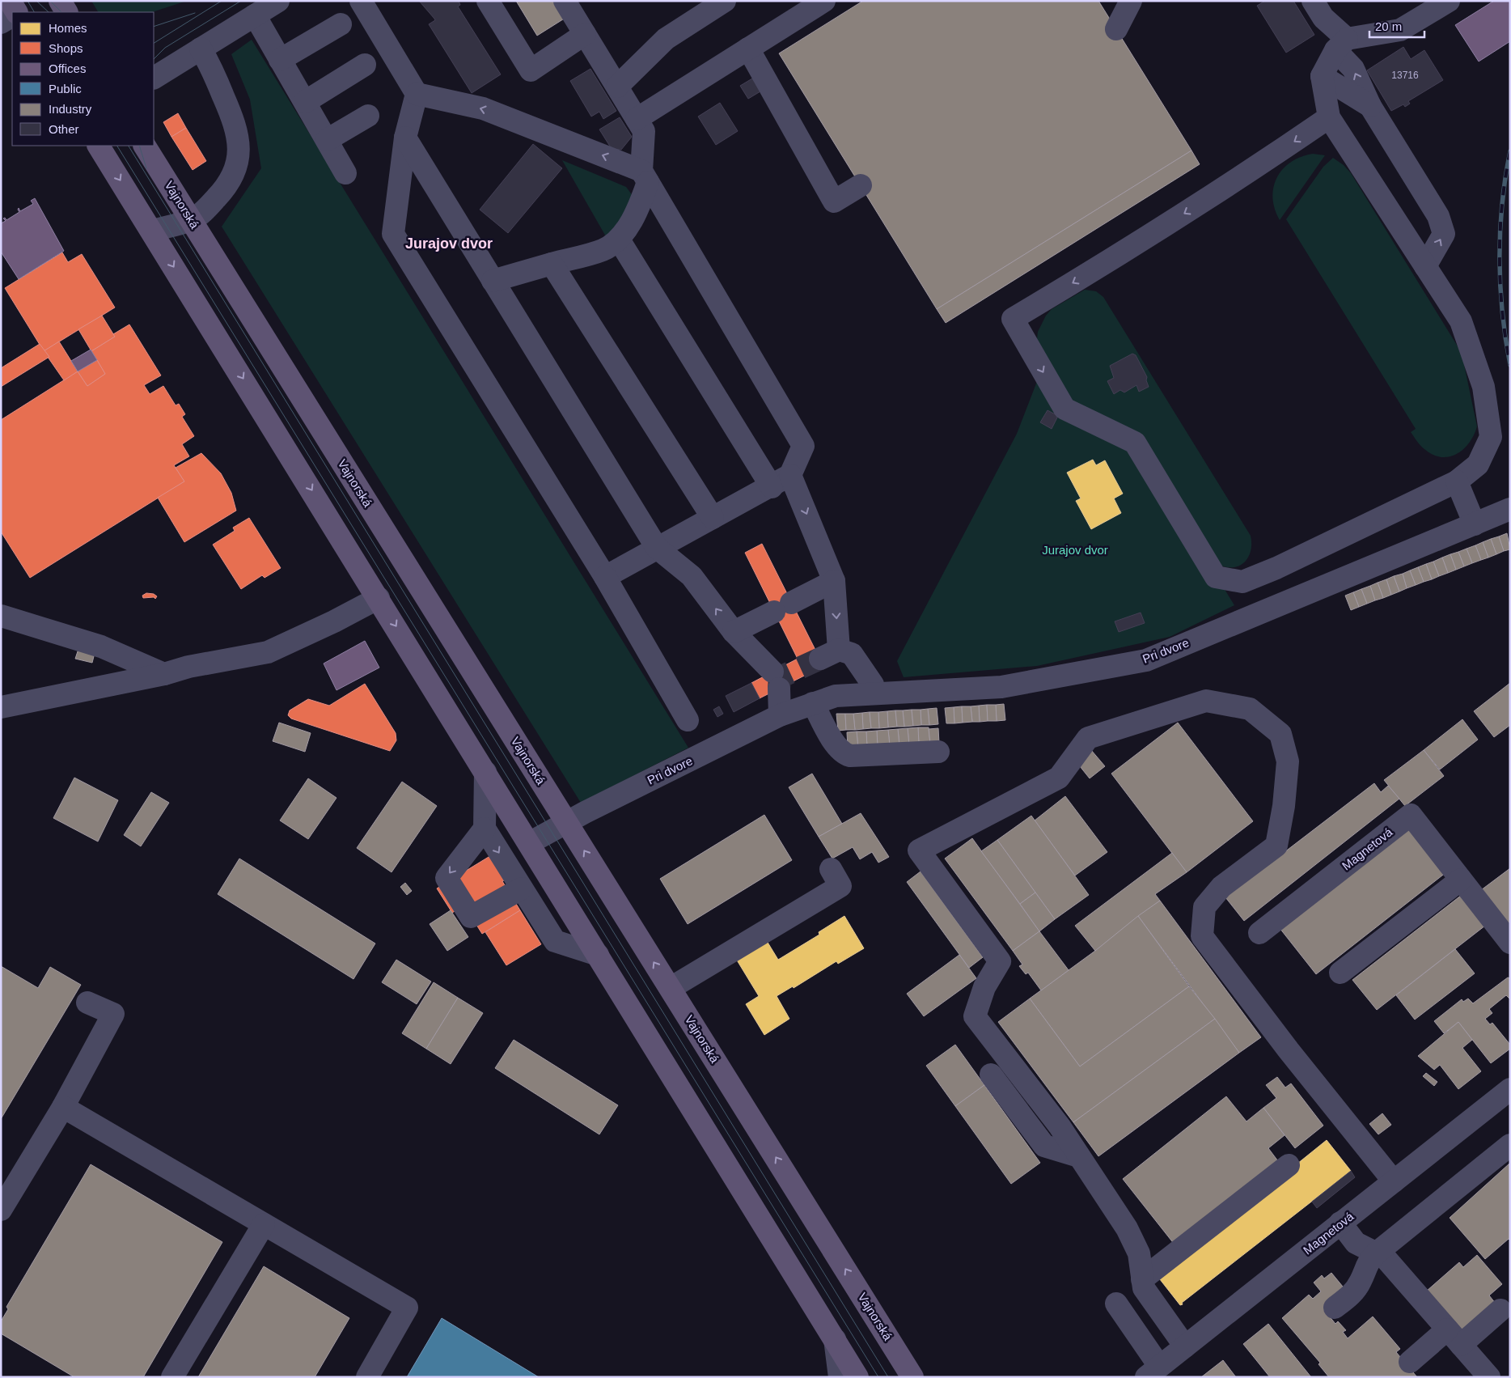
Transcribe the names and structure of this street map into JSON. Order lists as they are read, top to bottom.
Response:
{
  "streets": {
    "main road": ["Vajnorská"],
    "street": ["Pri dvore", "Magnetová"]
  },
  "crossings": [
    ["Vajnorská", "Pri dvore"]
  ],
  "districts": ["Jurajov dvor"],
  "parks": ["Jurajov dvor"],
  "house_numbers": ["13716"],
  "legend": [
    "Homes",
    "Shops",
    "Offices",
    "Public",
    "Industry",
    "Other"
  ],
  "scale_bar": "20 m"
}
